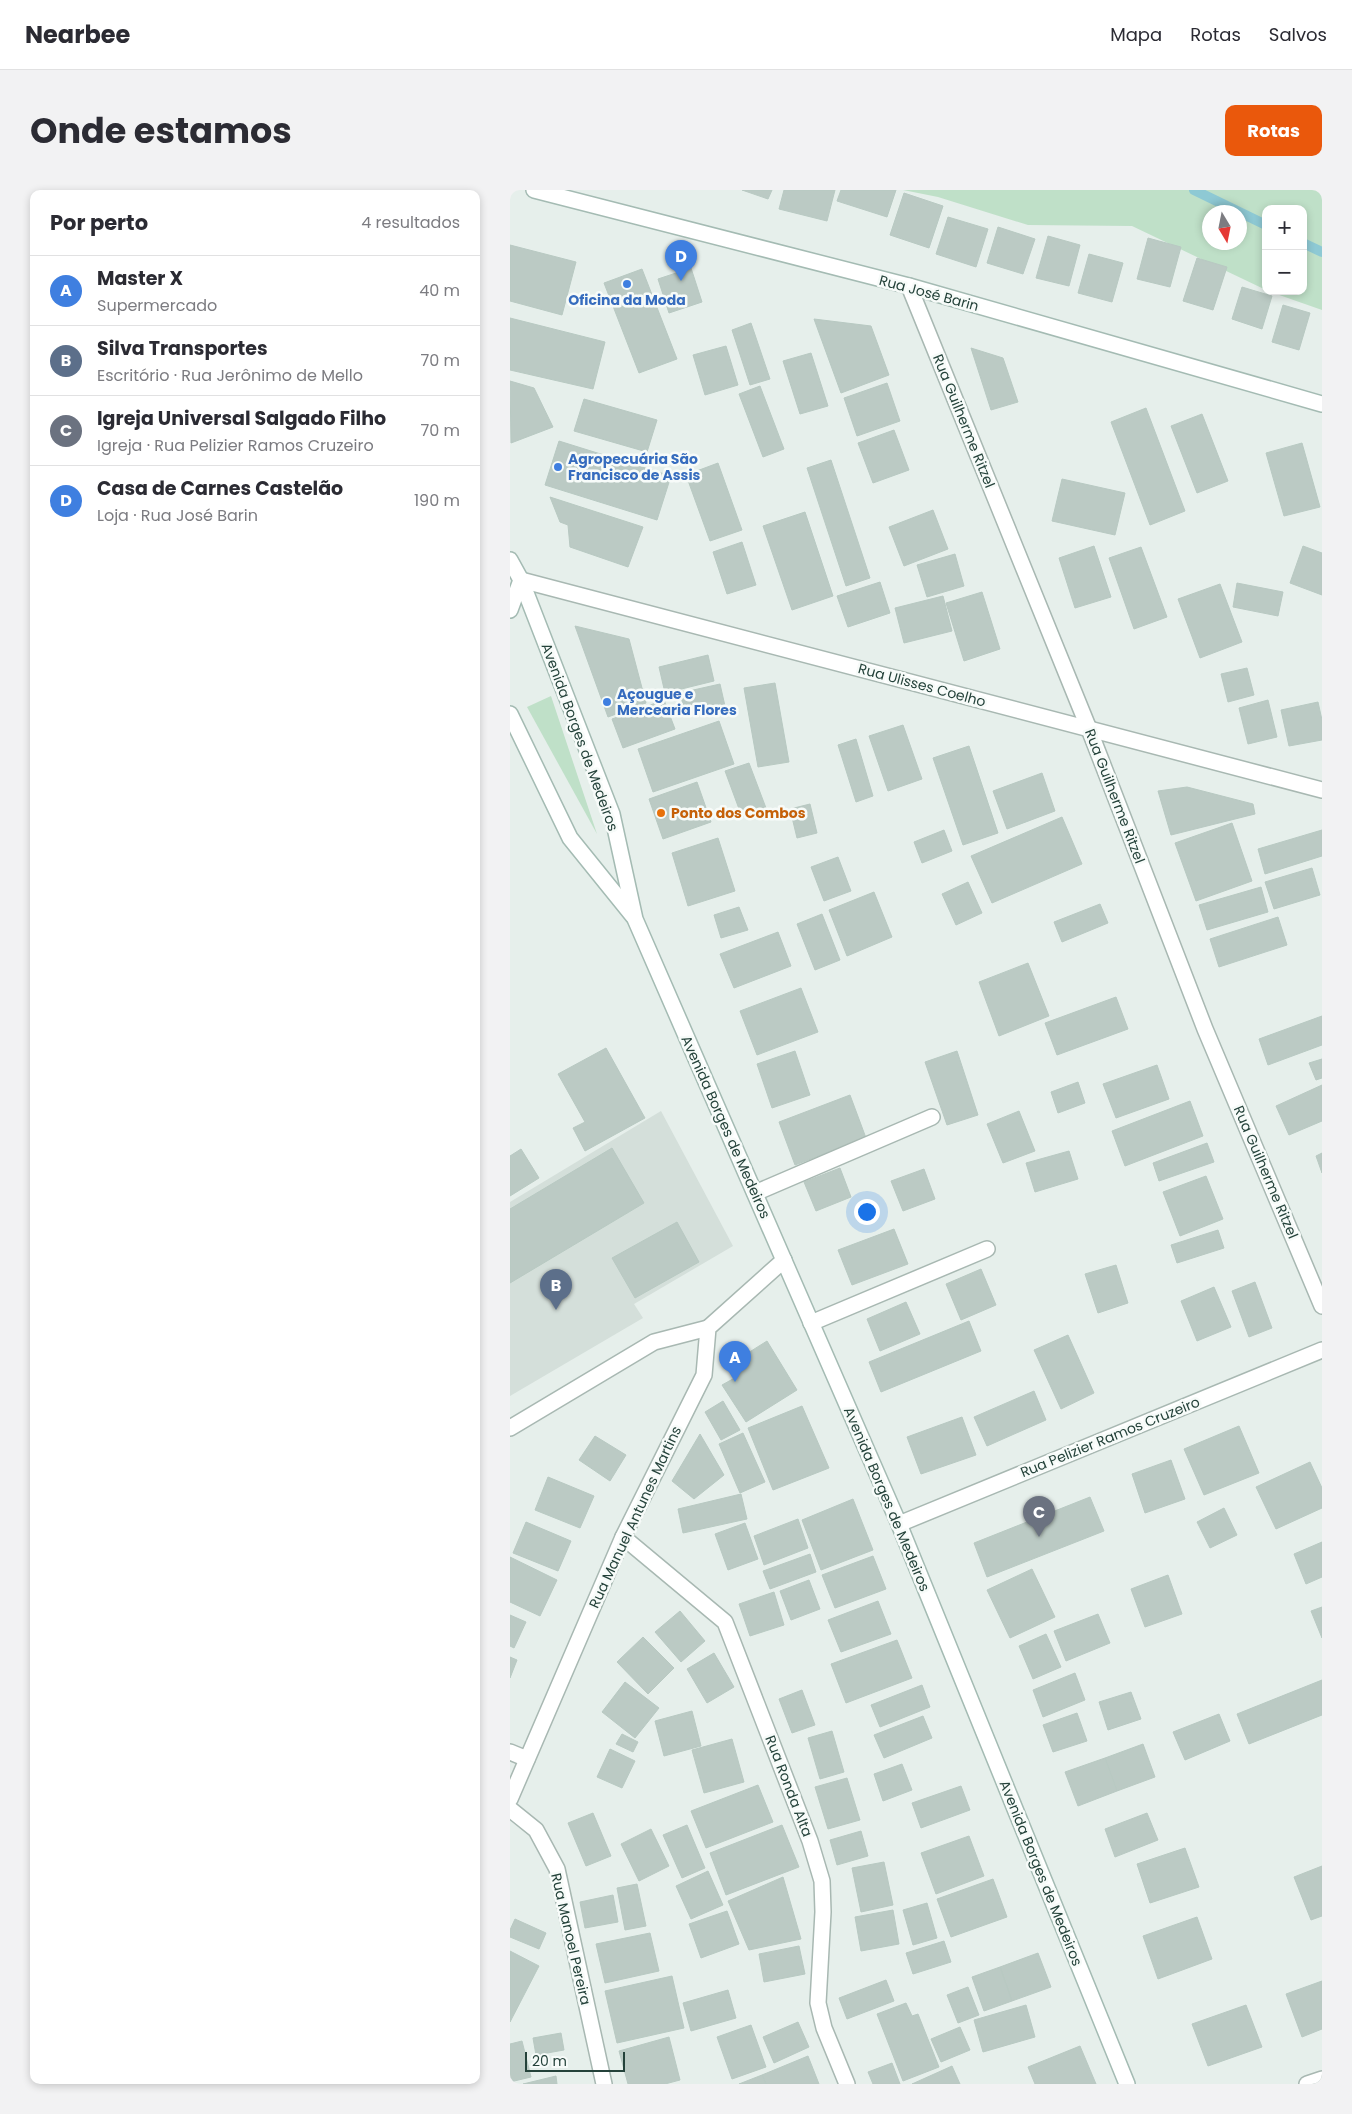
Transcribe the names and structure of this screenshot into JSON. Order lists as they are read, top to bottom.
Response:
{
  "streets": {
    "street": [
      "Rua José Barin",
      "Rua Guilherme Ritzel",
      "Rua Ulisses Coelho",
      "Avenida Borges de Medeiros",
      "Rua Pelizier Ramos Cruzeiro",
      "Rua Manuel Antunes Martins",
      "Rua Ronda Alta",
      "Rua Manoel Pereira"
    ]
  },
  "crossings": [
    ["Rua José Barin", "Rua Guilherme Ritzel"],
    ["Rua Guilherme Ritzel", "Rua Ulisses Coelho"],
    ["Rua Ulisses Coelho", "Avenida Borges de Medeiros"],
    ["Avenida Borges de Medeiros", "Rua Pelizier Ramos Cruzeiro"],
    ["Rua Manuel Antunes Martins", "Rua Ronda Alta"]
  ],
  "places": [
    "Oficina da Moda",
    "Agropecuária São Francisco de Assis",
    "Açougue e Mercearia Flores",
    "Ponto dos Combos"
  ],
  "scale_bar": "20 m",
  "north": "bottom",
  "page": {
    "header": "Nearbee",
    "nav": ["Mapa", "Rotas", "Salvos"],
    "title": "Onde estamos",
    "buttons": "Rotas",
    "heading": ["Por perto", "4 resultados"],
    "map_buttons": ["+", "−"],
    "pins": [
      "D",
      "B",
      "A",
      "C"
    ],
    "list": [
      {
        "mark": "A",
        "name": "Master X",
        "note": "Supermercado",
        "value": "40 m"
      },
      {
        "mark": "B",
        "name": "Silva Transportes",
        "note": "Escritório · Rua Jerônimo de Mello",
        "value": "70 m"
      },
      {
        "mark": "C",
        "name": "Igreja Universal Salgado Filho",
        "note": "Igreja · Rua Pelizier Ramos Cruzeiro",
        "value": "70 m"
      },
      {
        "mark": "D",
        "name": "Casa de Carnes Castelão",
        "note": "Loja · Rua José Barin",
        "value": "190 m"
      }
    ],
    "scale": "20 m"
  }
}
